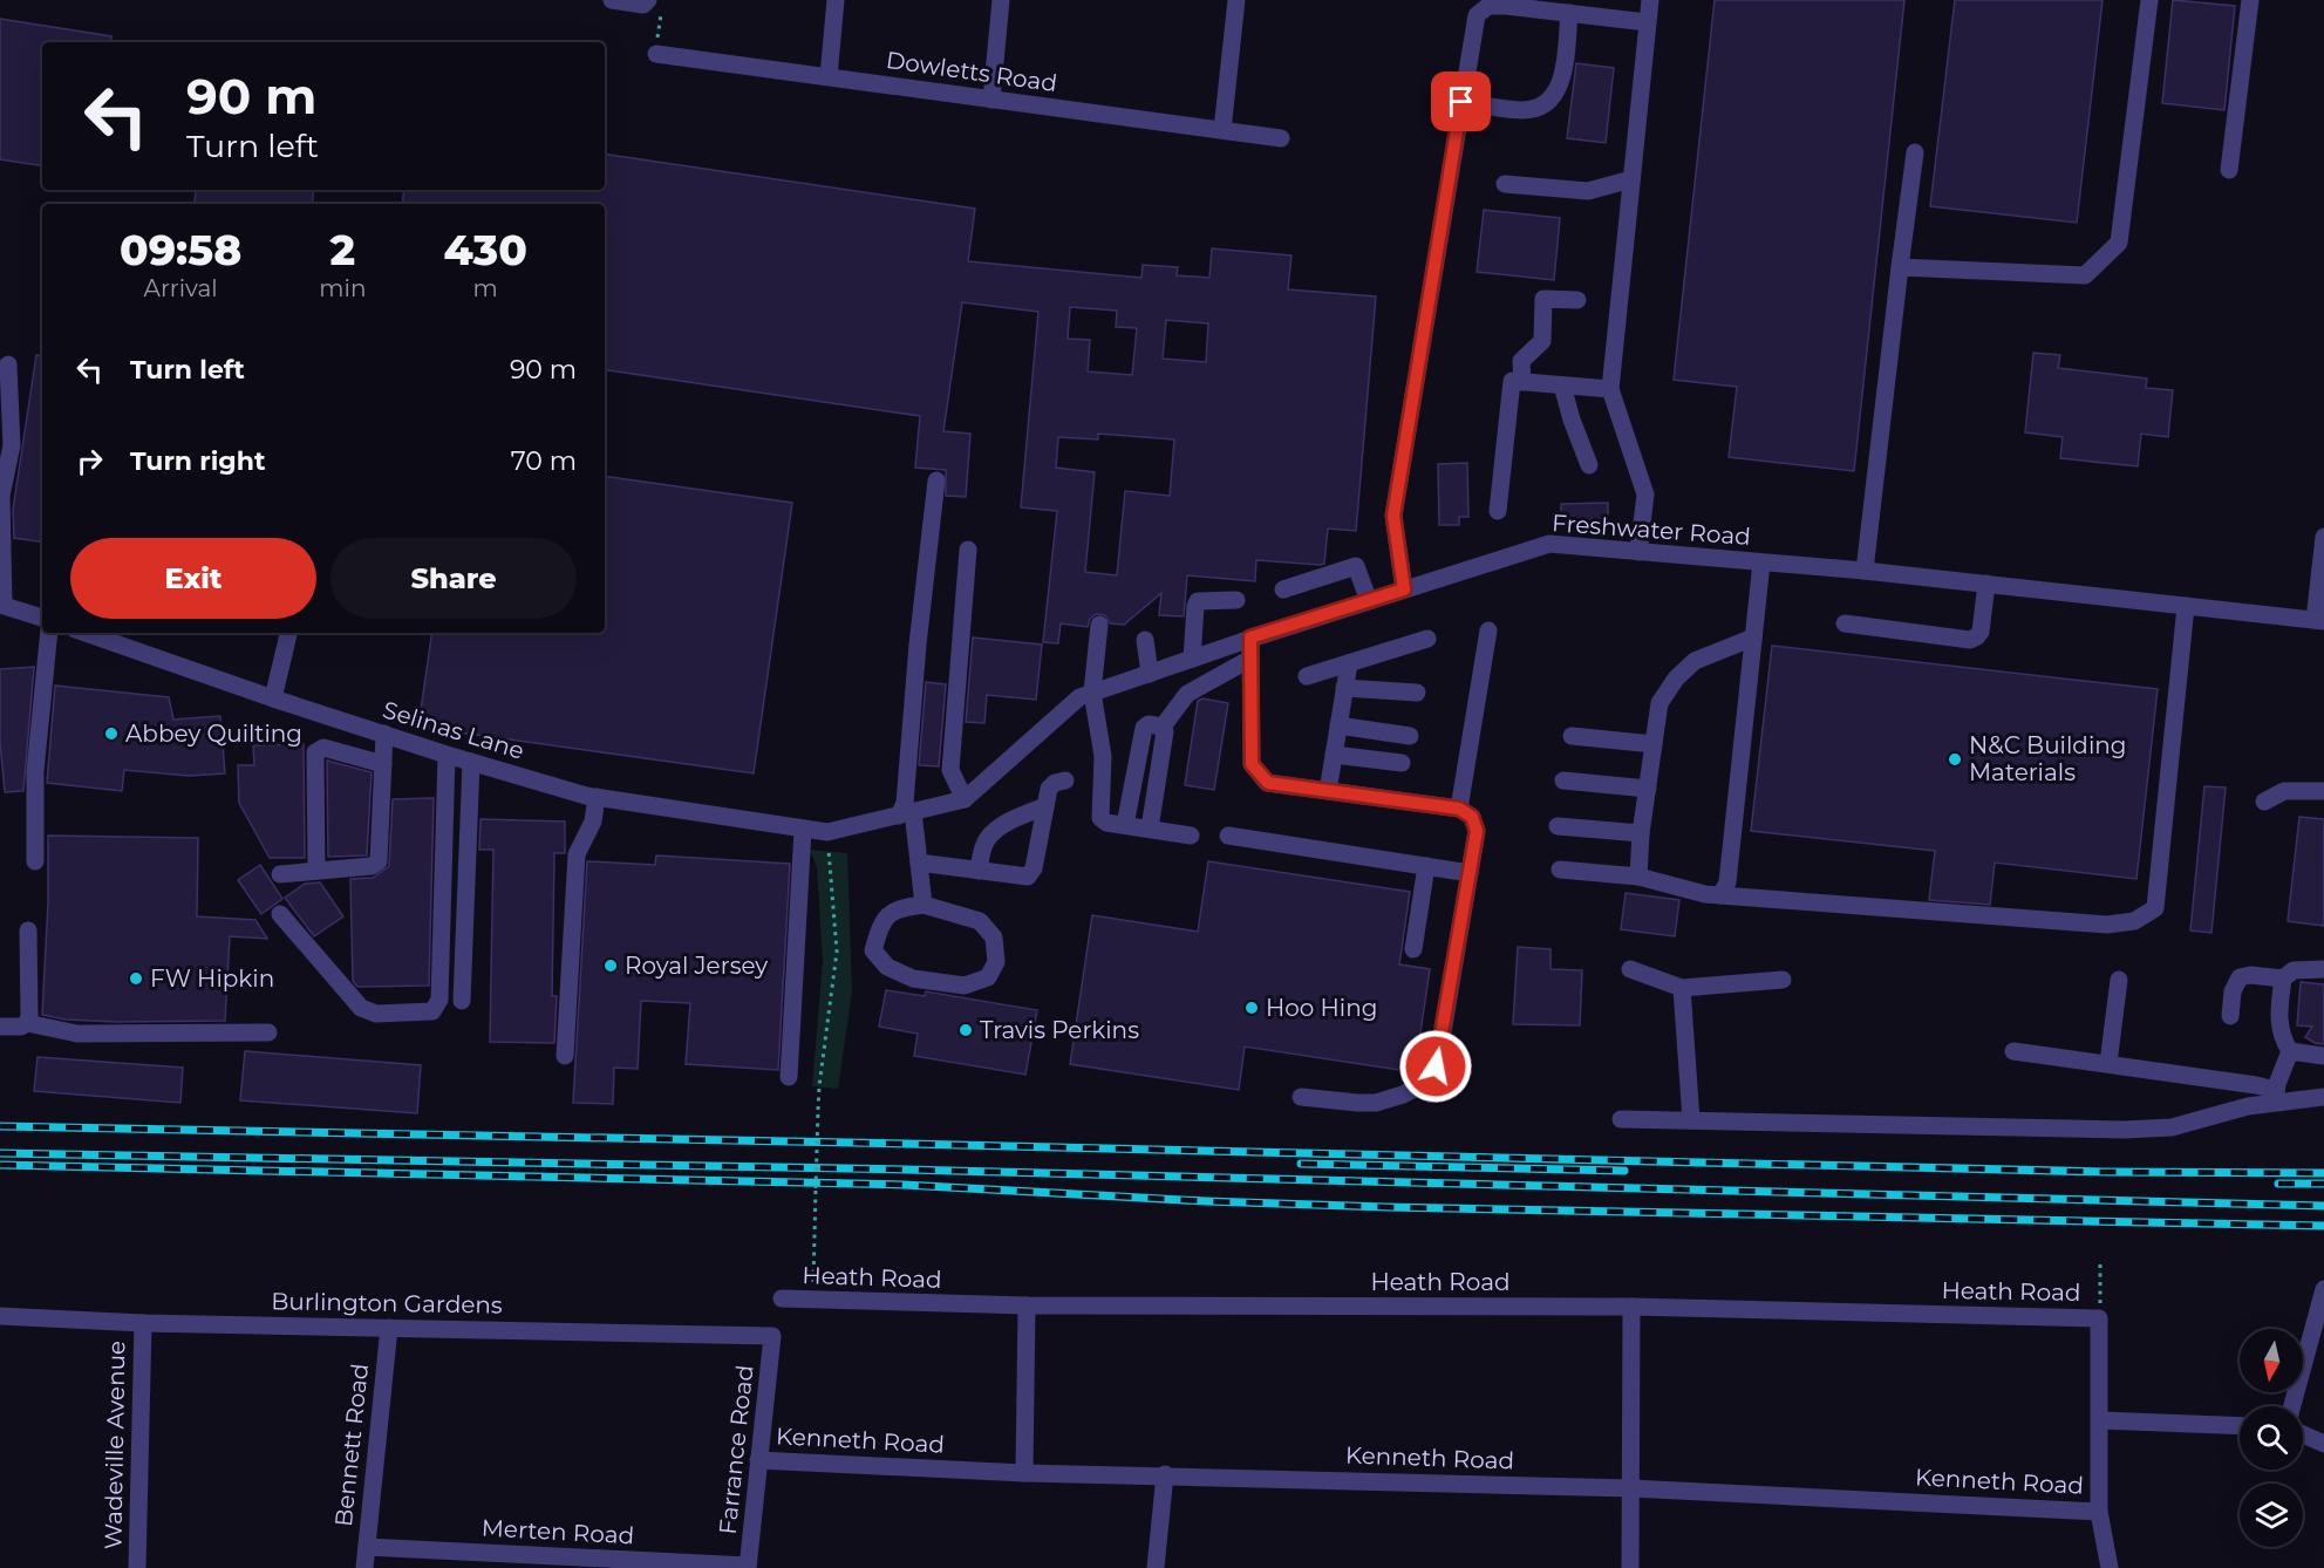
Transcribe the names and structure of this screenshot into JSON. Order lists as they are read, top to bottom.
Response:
{
  "streets": {
    "street": [
      "Dowletts Road",
      "Freshwater Road",
      "Selinas Lane",
      "Heath Road",
      "Burlington Gardens",
      "Kenneth Road",
      "Wadeville Avenue",
      "Bennett Road",
      "Farrance Road",
      "Merten Road"
    ]
  },
  "crossings": [
    ["Freshwater Road", "Selinas Lane"],
    ["Burlington Gardens", "Wadeville Avenue"],
    ["Burlington Gardens", "Bennett Road"],
    ["Burlington Gardens", "Farrance Road"],
    ["Kenneth Road", "Farrance Road"],
    ["Bennett Road", "Merten Road"],
    ["Farrance Road", "Merten Road"]
  ],
  "places": [
    "Abbey Quilting",
    "N&C Building Materials",
    "Royal Jersey",
    "FW Hipkin",
    "Hoo Hing",
    "Travis Perkins"
  ],
  "north": "bottom",
  "page": {
    "turn": ["90 m", "Turn left"],
    "eta": [
      "09:58",
      "Arrival",
      "2",
      "min",
      "430",
      "m"
    ],
    "list": [
      {
        "name": "Turn left",
        "value": "90 m"
      },
      {
        "name": "Turn right",
        "value": "70 m"
      }
    ],
    "buttons": ["Exit", "Share"]
  }
}
